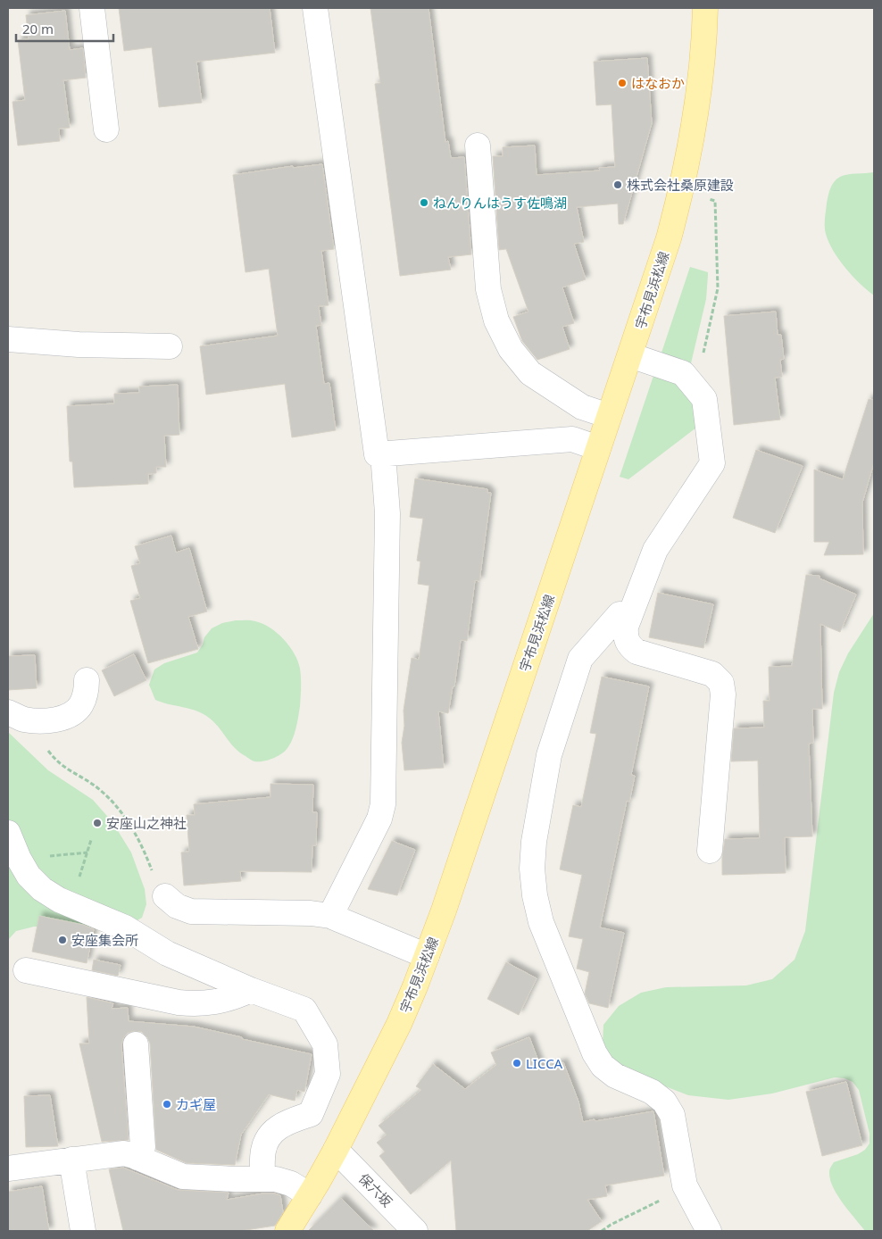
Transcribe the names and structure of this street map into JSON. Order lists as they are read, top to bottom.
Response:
{
  "streets": {
    "main road": ["宇布見浜松線"],
    "street": ["保六坂"]
  },
  "crossings": [
    ["宇布見浜松線", "保六坂"]
  ],
  "places": [
    "はなおか",
    "株式会社桑原建設",
    "ねんりんはうす佐鳴湖",
    "安座山之神社",
    "安座集会所",
    "LICCA",
    "カギ屋"
  ],
  "scale_bar": "20 m"
}
